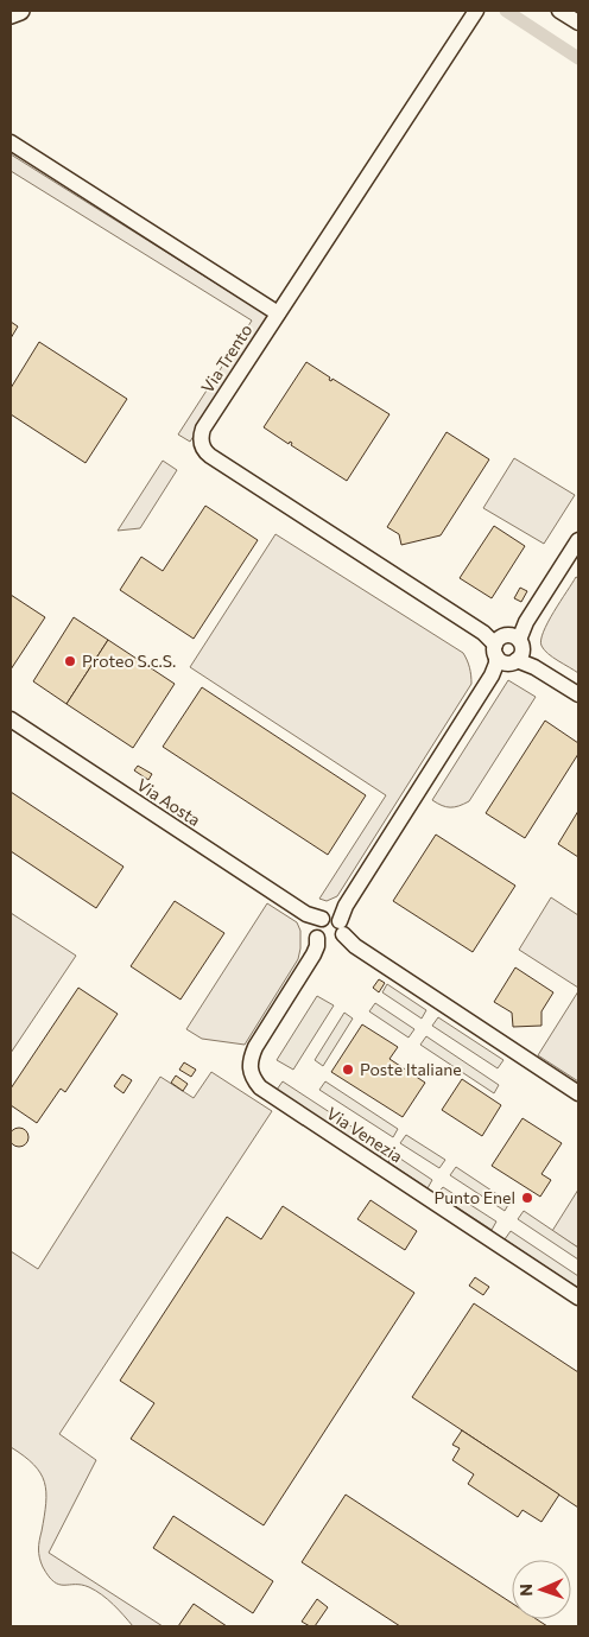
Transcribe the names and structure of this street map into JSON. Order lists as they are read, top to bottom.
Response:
{
  "streets": {
    "street": ["Via Trento", "Via Aosta", "Via Venezia"]
  },
  "crossings": [
    ["Via Trento", "Via Venezia"],
    ["Via Aosta", "Via Venezia"]
  ],
  "places": ["Proteo S.c.S.", "Poste Italiane", "Punto Enel"],
  "north": "left"
}
